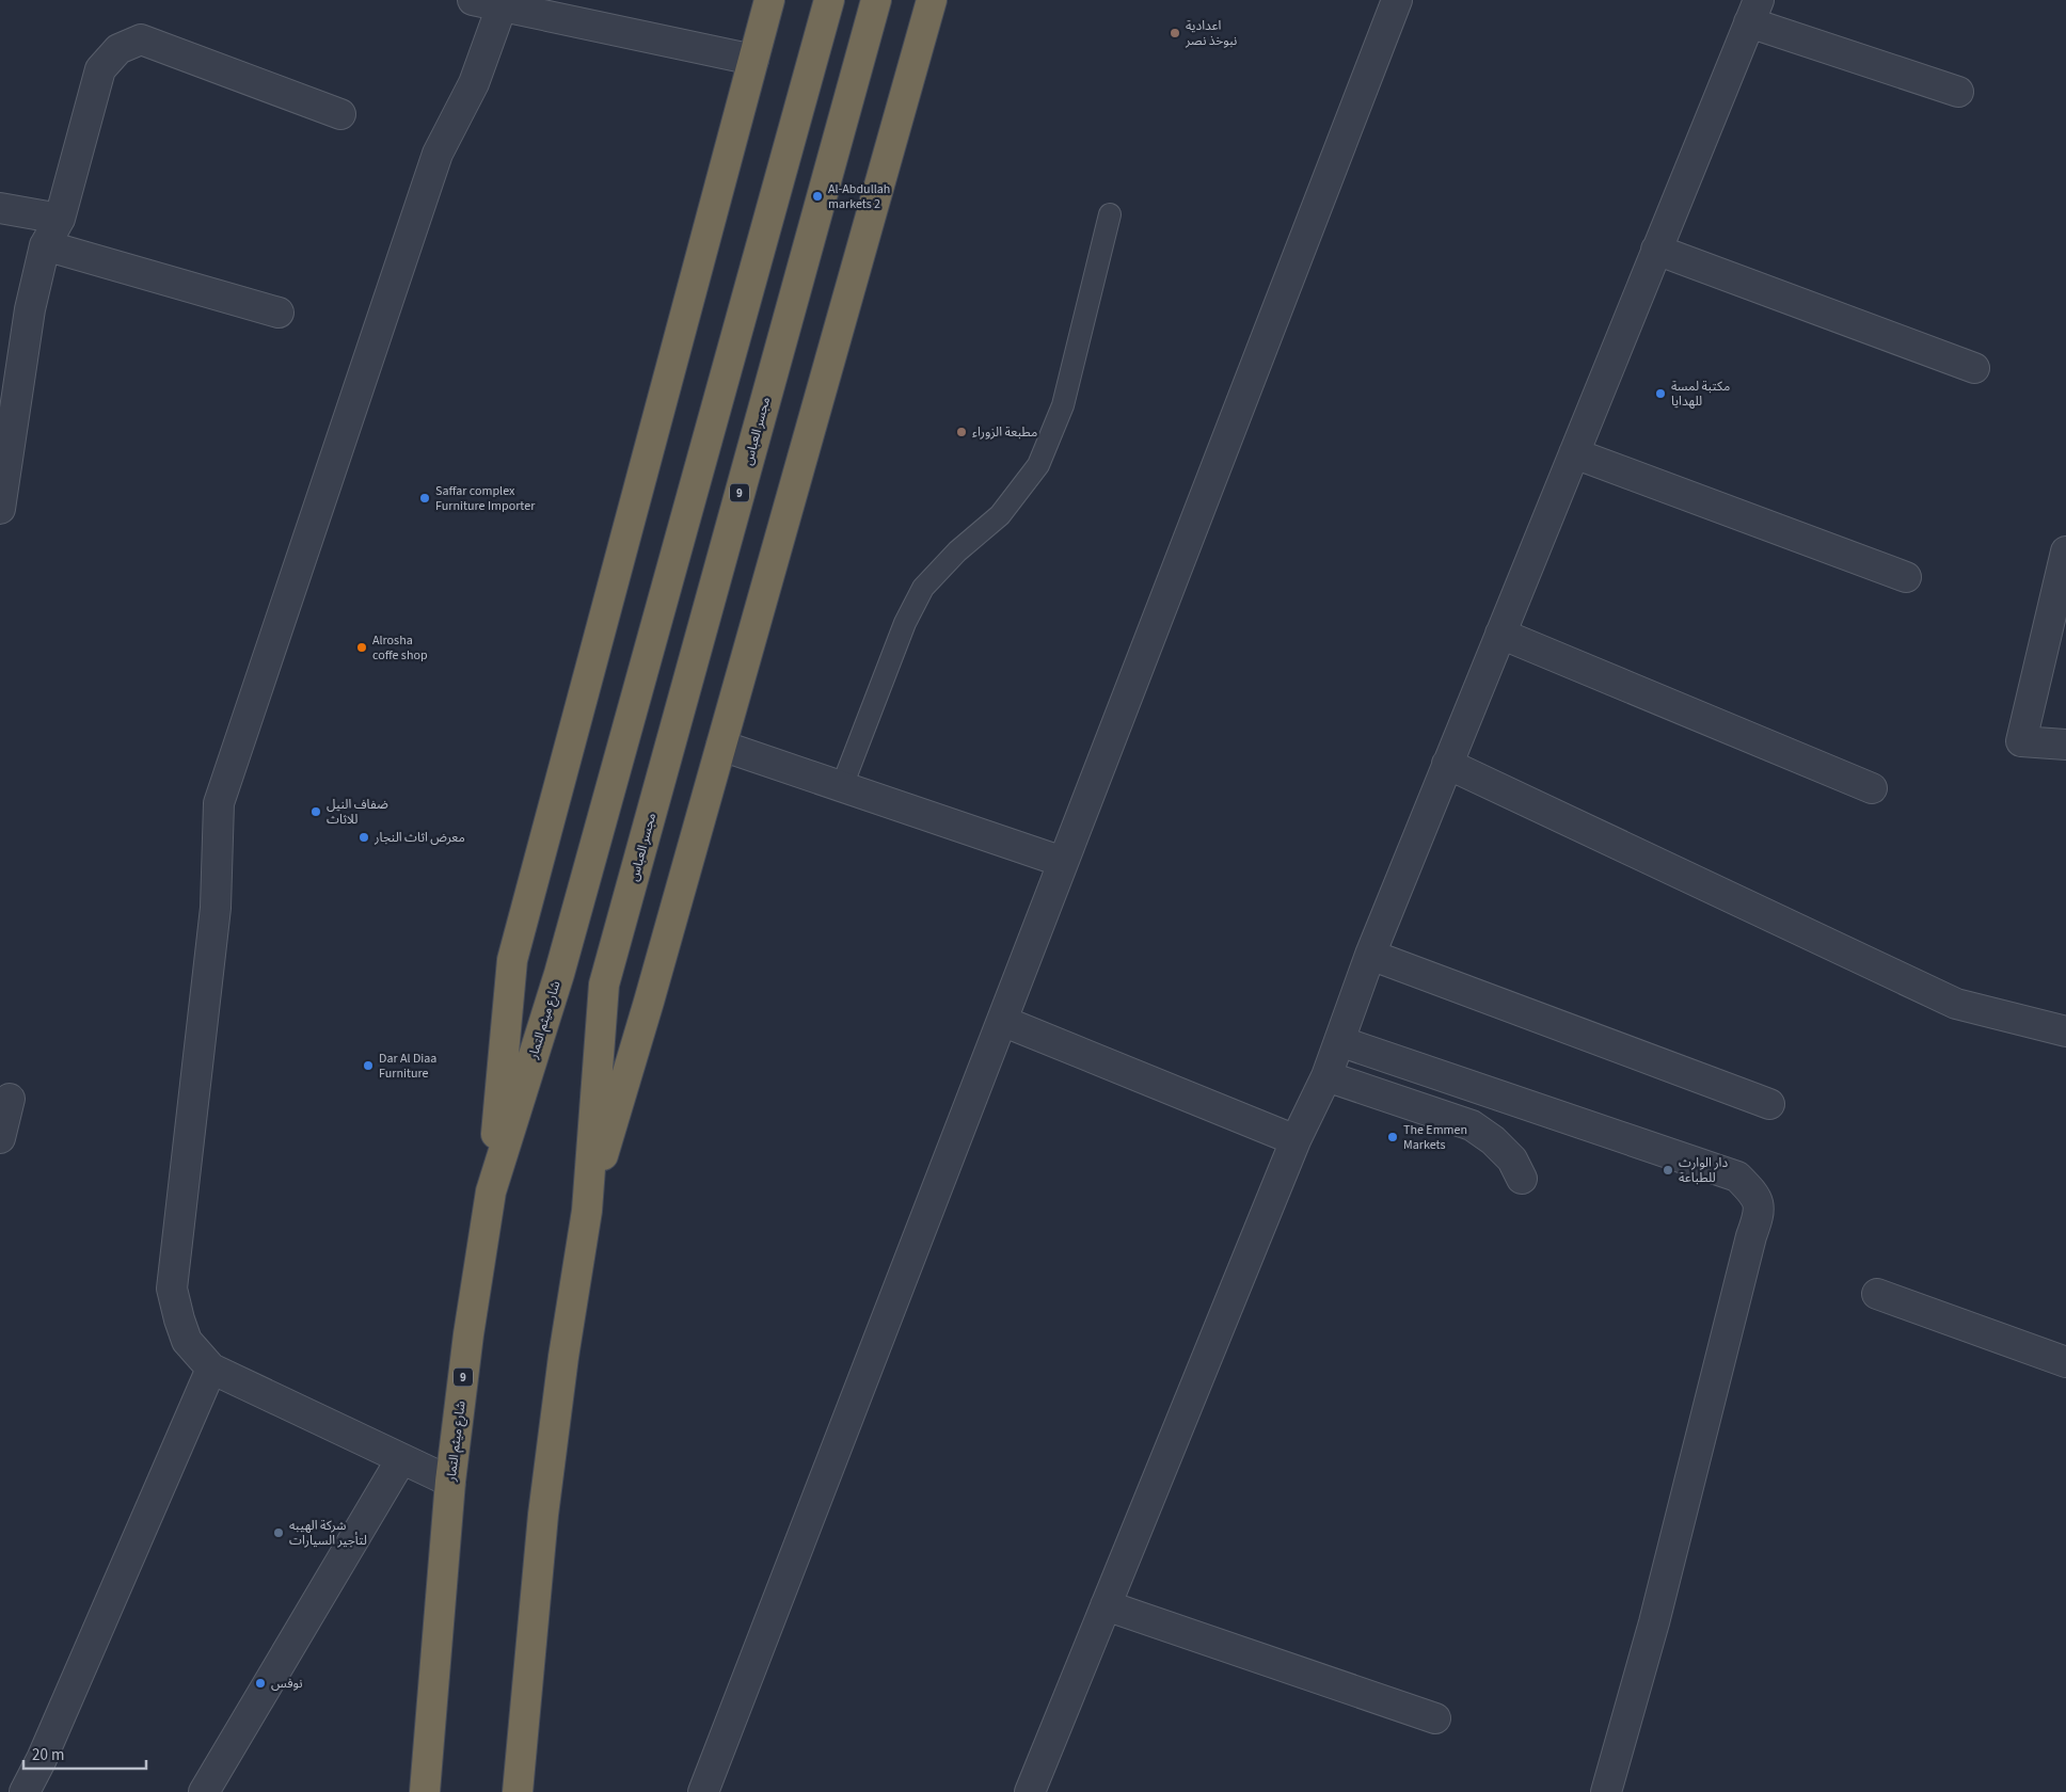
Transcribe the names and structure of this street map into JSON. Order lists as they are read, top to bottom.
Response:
{
  "streets": {
    "highway": ["مجسر العباس", "9", "شارع ميثم التمار"]
  },
  "crossings": [
    ["مجسر العباس", "9"]
  ],
  "places": [
    "اعدادية نبوخذ نصر",
    "Al-Abdullah markets 2",
    "مكتبة لمسة للهدايا",
    "مطبعة الزوراء",
    "Saffar complex Furniture Importer",
    "Alrosha coffe shop",
    "ضفاف النيل للاثاث",
    "معرض اثاث النجار",
    "Dar Al Diaa Furniture",
    "The Emmen Markets",
    "دار الوارث للطباعة",
    "شركة الهيبه لتأجير السيارات",
    "نوفس"
  ],
  "scale_bar": "20 m"
}
